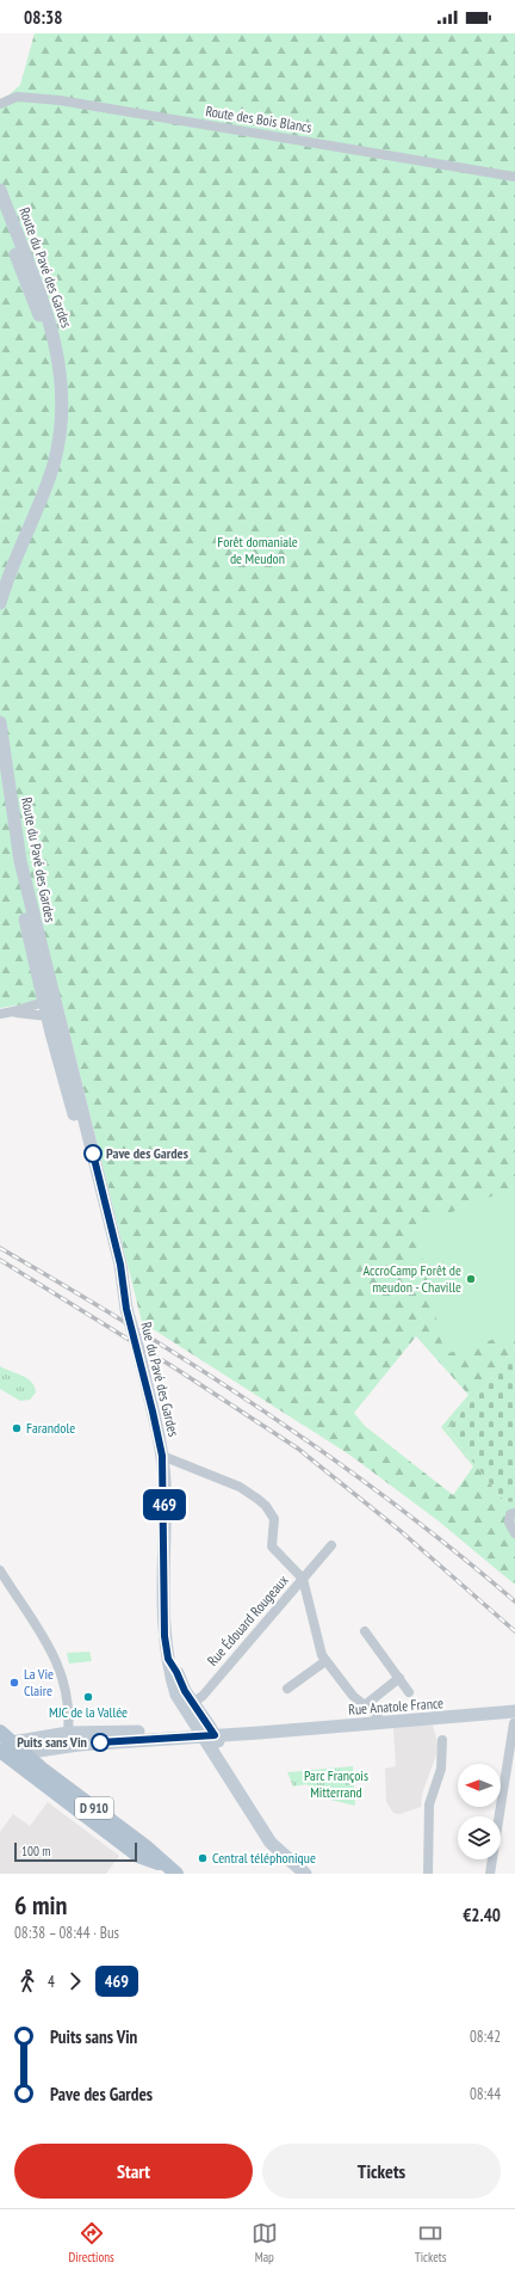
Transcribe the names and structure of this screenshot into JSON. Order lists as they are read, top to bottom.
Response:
{
  "streets": {
    "main road": [
      "Route du Pavé des Gardes",
      "Rue du Pavé des Gardes",
      "Rue Anatole France",
      "D 910"
    ],
    "street": ["Route des Bois Blancs", "Rue Édouard Rougeaux"]
  },
  "crossings": [
    ["Route du Pavé des Gardes", "Rue du Pavé des Gardes"],
    ["Rue du Pavé des Gardes", "Rue Édouard Rougeaux"],
    ["Rue du Pavé des Gardes", "Rue Anatole France"],
    ["Rue Anatole France", "D 910"]
  ],
  "parks": ["Forêt domaniale de Meudon", "Parc François Mitterrand"],
  "places": [
    "Pave des Gardes",
    "AccroCamp Forêt de meudon - Chaville",
    "Farandole",
    "La Vie Claire",
    "MJC de la Vallée",
    "Puits sans Vin",
    "Central téléphonique"
  ],
  "lines": ["bus line 469"],
  "scale_bar": "100 m",
  "north": "left",
  "page": {
    "status": "08:38",
    "on_map": "469",
    "scale": "100 m",
    "heading": ["6 min", "08:38 – 08:44 · Bus", "€2.40"],
    "legs": ["4", "469"],
    "list": [
      {
        "name": "Puits sans Vin",
        "value": "08:42"
      },
      {
        "name": "Pave des Gardes",
        "value": "08:44"
      }
    ],
    "buttons": ["Start", "Tickets"],
    "tabs": ["Directions", "Map", "Tickets"]
  }
}
